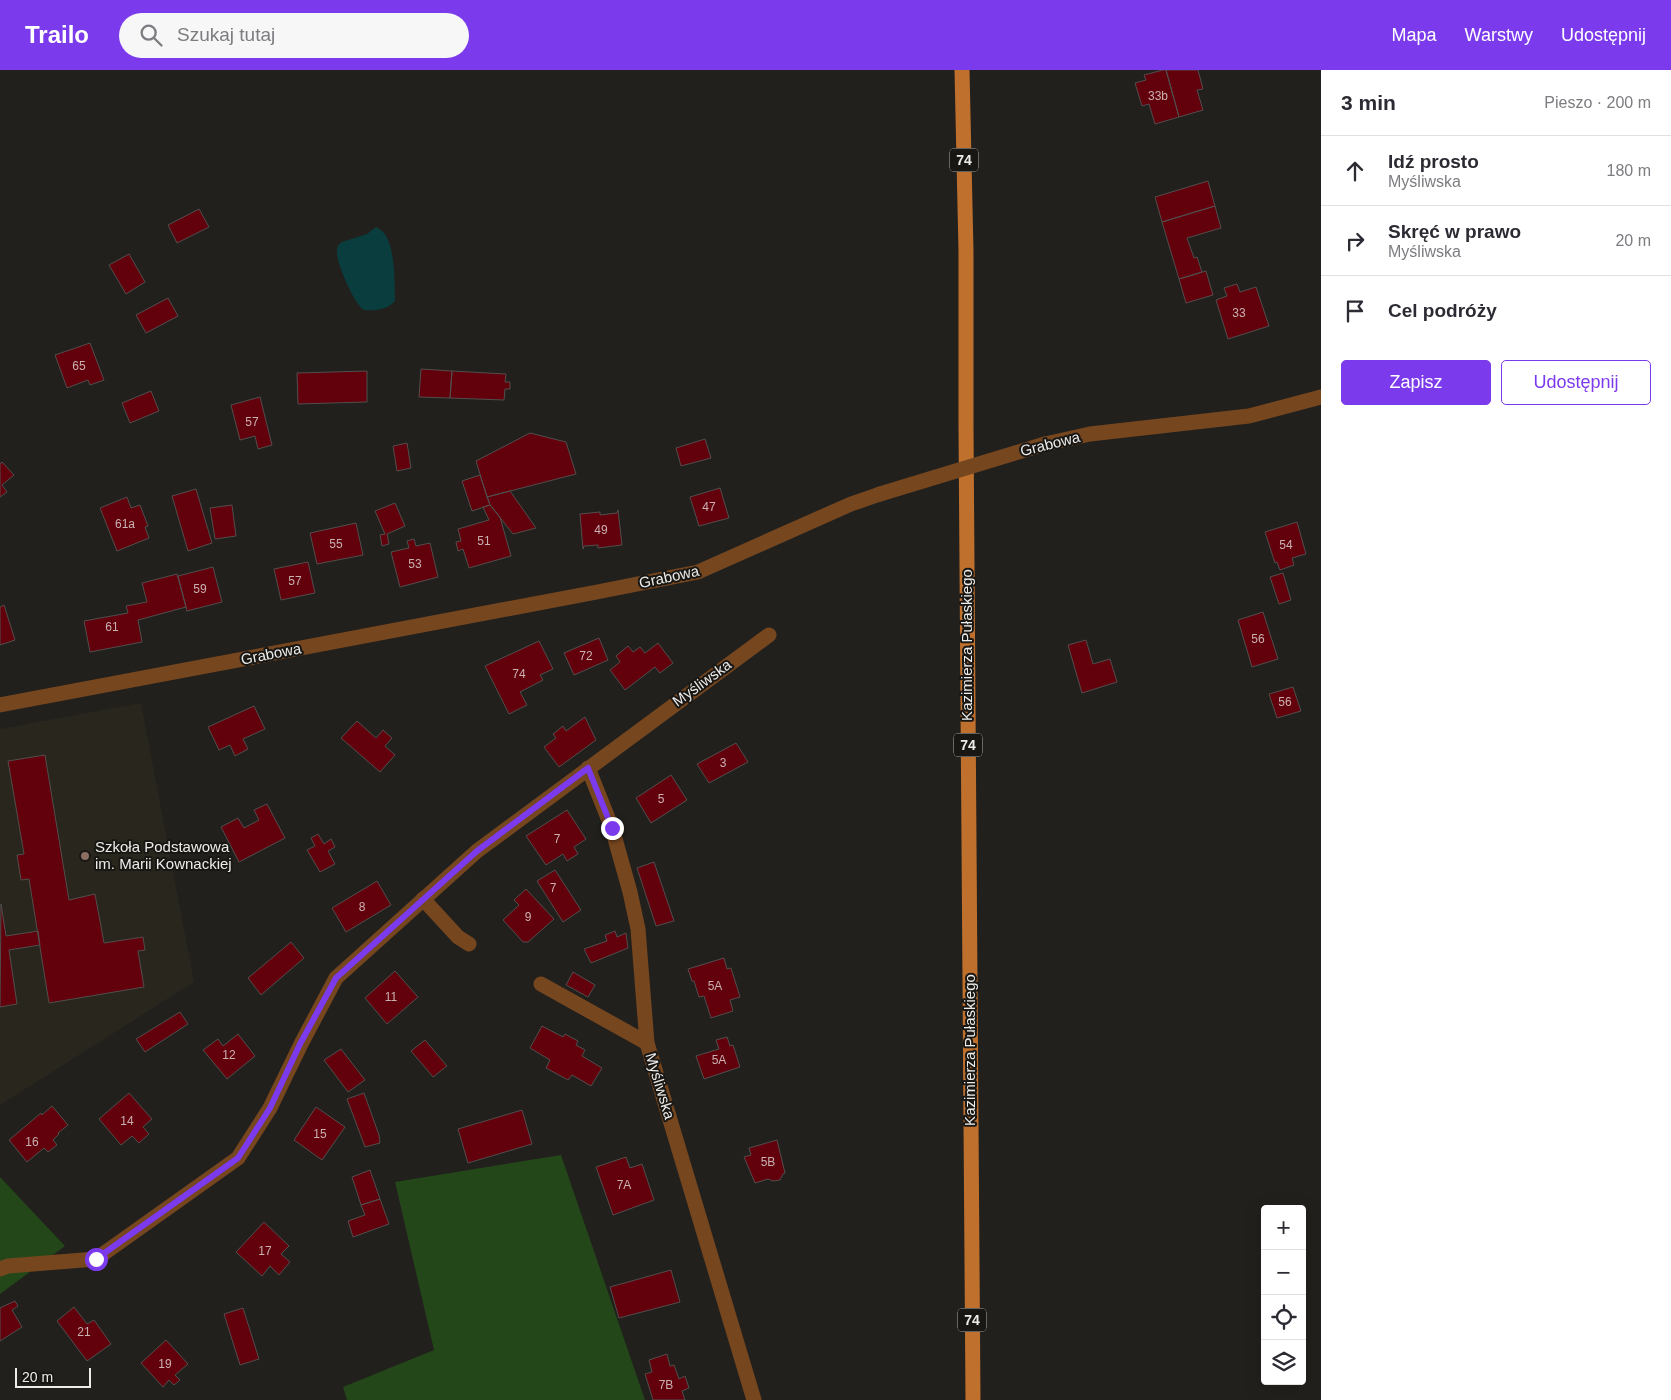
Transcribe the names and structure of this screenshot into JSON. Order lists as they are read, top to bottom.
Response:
{
  "streets": {
    "main road": ["74", "Kazimierza Pułaskiego"],
    "street": ["Grabowa", "Myśliwska"]
  },
  "places": ["Szkoła Podstawowa im. Marii Kownackiej"],
  "house_numbers": [
    "33b",
    "33",
    "65",
    "57",
    "47",
    "61a",
    "49",
    "51",
    "55",
    "54",
    "53",
    "57",
    "59",
    "61",
    "56",
    "72",
    "74",
    "56",
    "3",
    "5",
    "7",
    "7",
    "8",
    "9",
    "5A",
    "11",
    "12",
    "5A",
    "14",
    "15",
    "16",
    "5B",
    "7A",
    "17",
    "21",
    "19",
    "7B"
  ],
  "scale_bar": "20 m",
  "page": {
    "header": "Trailo",
    "search": "Szukaj tutaj",
    "nav": ["Mapa", "Warstwy", "Udostępnij"],
    "heading": ["3 min", "Pieszo · 200 m"],
    "list": [
      ["Idź prosto", "Myśliwska", "180 m"],
      ["Skręć w prawo", "Myśliwska", "20 m"],
      "Cel podróży"
    ],
    "buttons": ["Zapisz", "Udostępnij"],
    "map_buttons": ["+", "−"],
    "scale": "20 m"
  }
}
